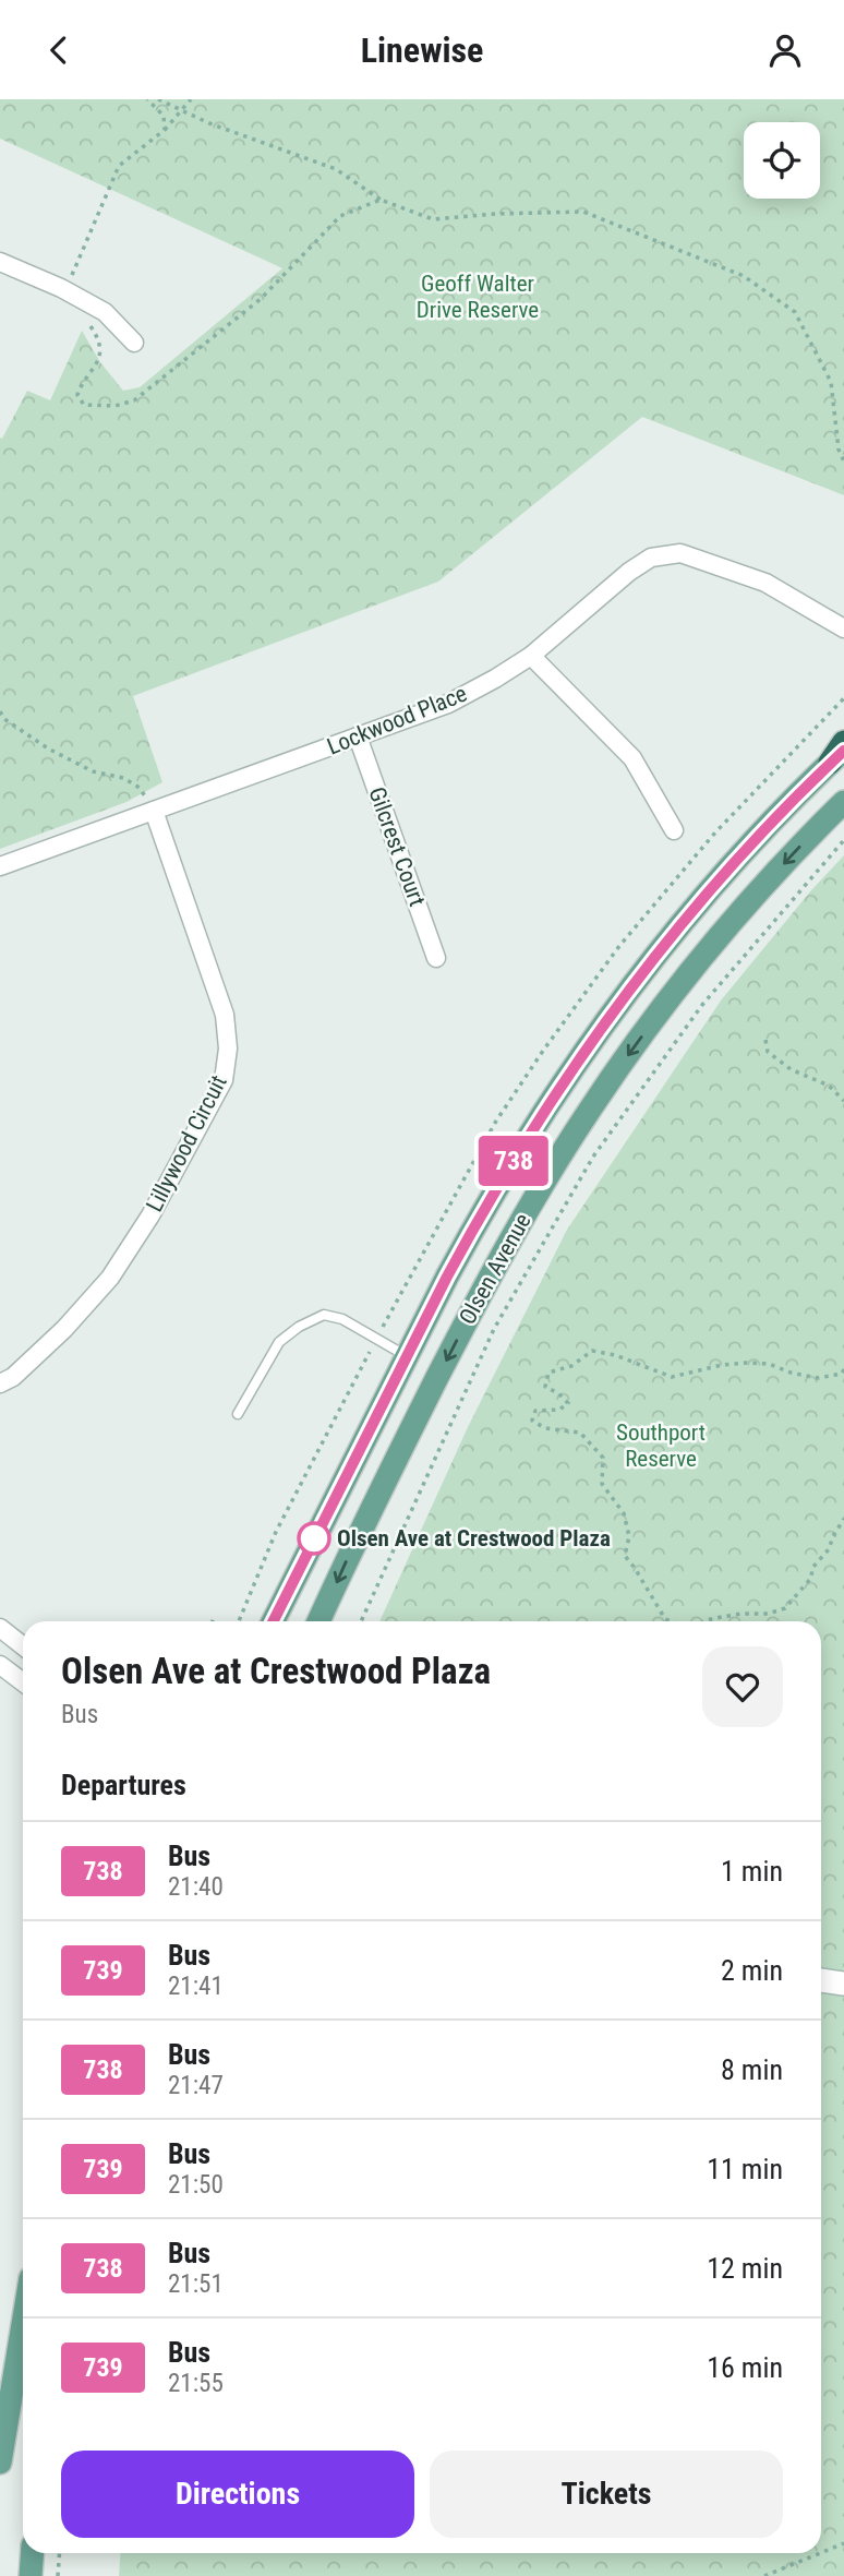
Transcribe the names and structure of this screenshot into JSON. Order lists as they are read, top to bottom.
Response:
{
  "streets": {
    "main road": ["Olsen Avenue"],
    "street": ["Lockwood Place", "Gilcrest Court", "Lillywood Circuit"]
  },
  "crossings": [
    ["Lockwood Place", "Gilcrest Court"],
    ["Lockwood Place", "Lillywood Circuit"]
  ],
  "parks": ["Geoff Walter Drive Reserve", "Southport Reserve"],
  "places": ["Olsen Ave at Crestwood Plaza"],
  "lines": ["bus line 738"],
  "page": {
    "header": "Linewise",
    "on_map": "738",
    "heading": [
      ["Olsen Ave at Crestwood Plaza", "Bus"],
      "Departures"
    ],
    "list": [
      {
        "mark": "738",
        "name": "Bus",
        "note": "21:40",
        "value": "1 min"
      },
      {
        "mark": "739",
        "name": "Bus",
        "note": "21:41",
        "value": "2 min"
      },
      {
        "mark": "738",
        "name": "Bus",
        "note": "21:47",
        "value": "8 min"
      },
      {
        "mark": "739",
        "name": "Bus",
        "note": "21:50",
        "value": "11 min"
      },
      {
        "mark": "738",
        "name": "Bus",
        "note": "21:51",
        "value": "12 min"
      },
      {
        "mark": "739",
        "name": "Bus",
        "note": "21:55",
        "value": "16 min"
      }
    ],
    "buttons": ["Directions", "Tickets"]
  }
}
